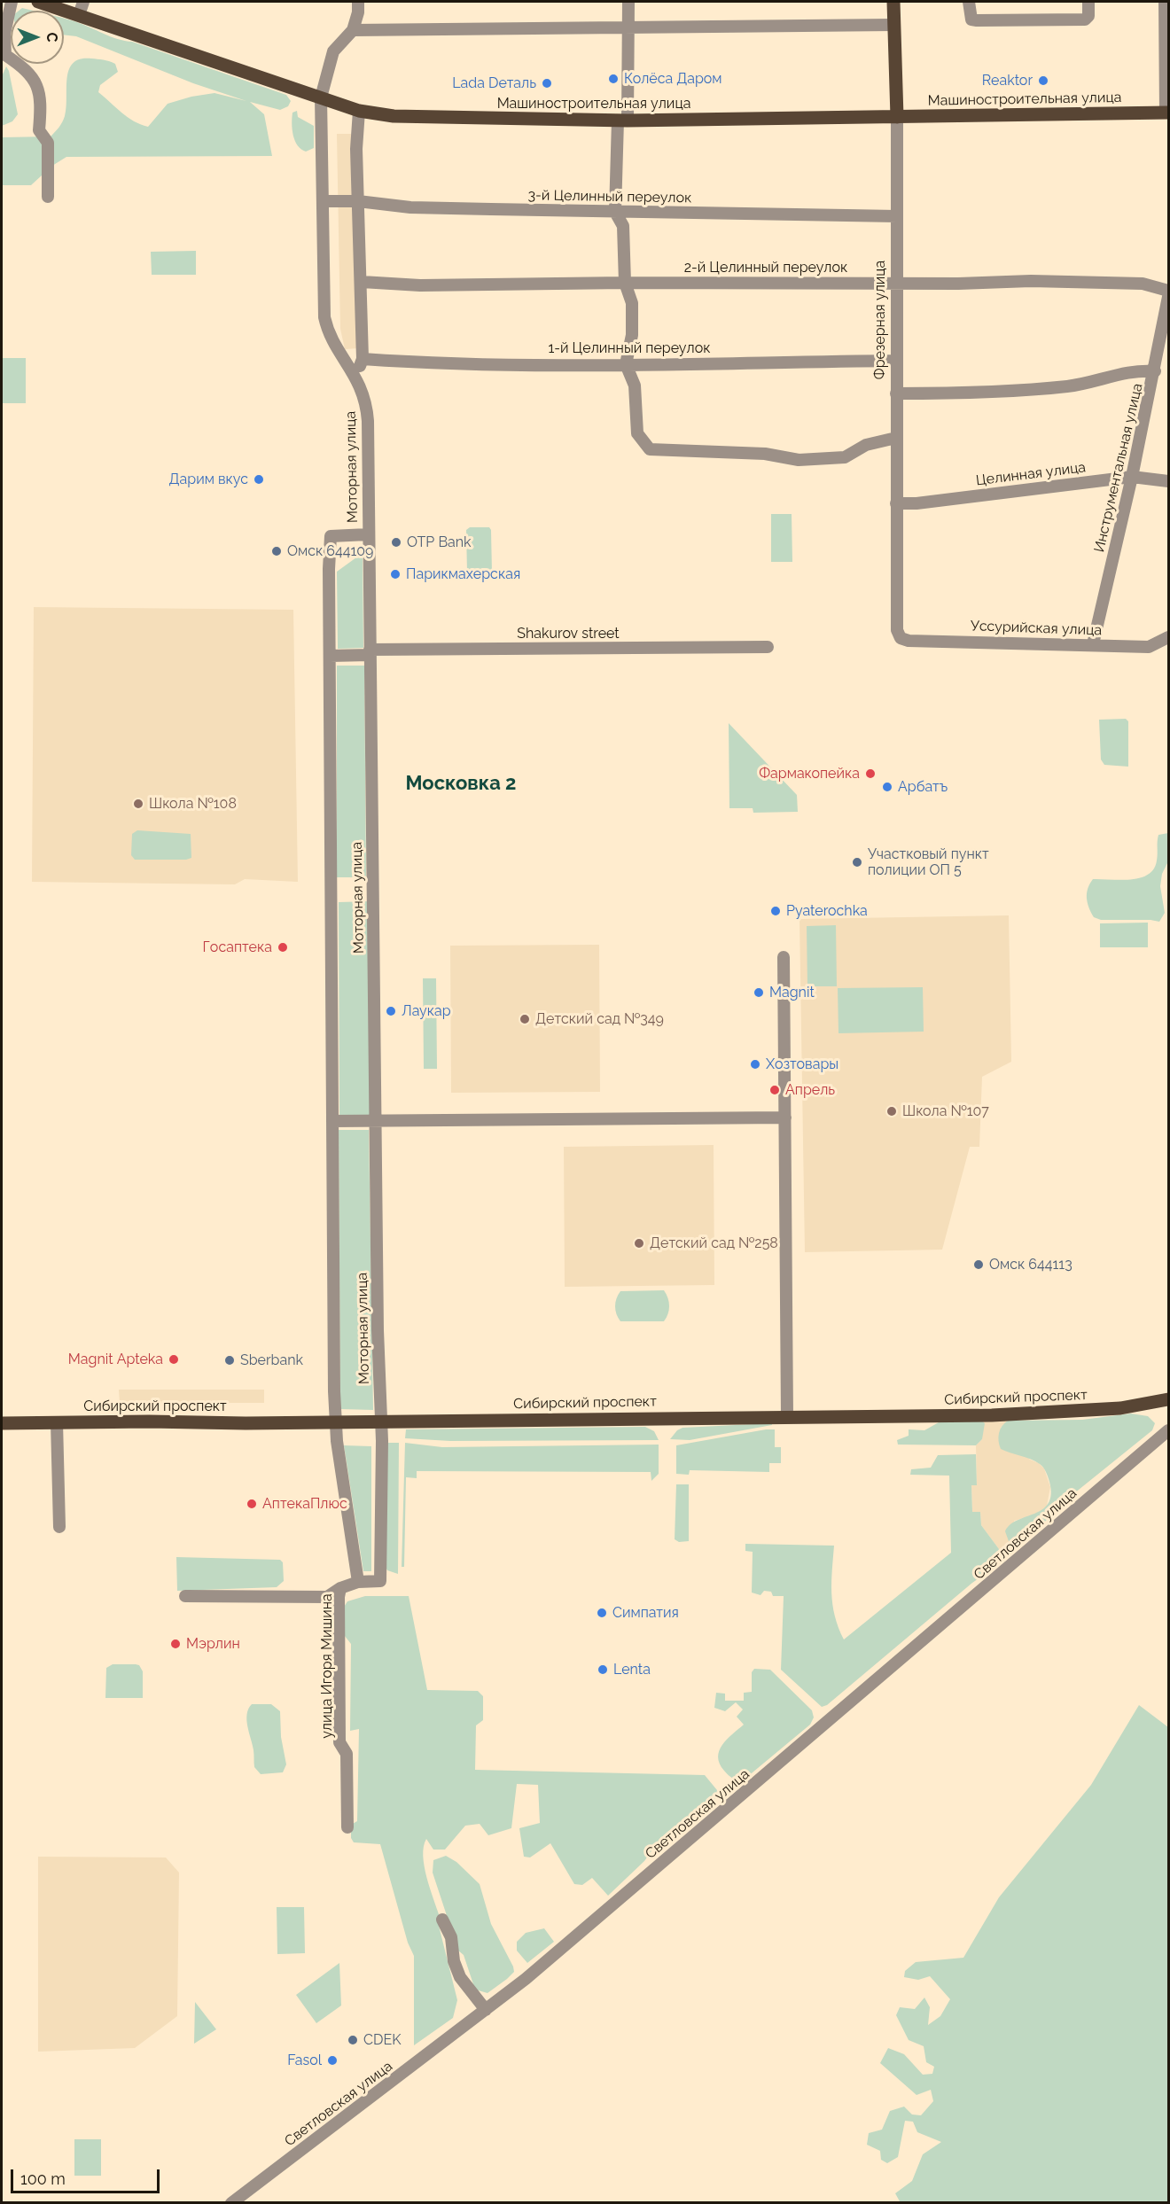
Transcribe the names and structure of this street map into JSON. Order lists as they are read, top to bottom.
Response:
{
  "streets": {
    "main road": ["Машиностроительная улица", "Фрезерная улица", "Сибирский проспект"],
    "street": [
      "3-й Целинный переулок",
      "2-й Целинный переулок",
      "1-й Целинный переулок",
      "Моторная улица",
      "Инструментальная улица",
      "Целинная улица",
      "Уссурийская улица",
      "Shakurov street",
      "Светловская улица",
      "улица Игоря Мишина"
    ]
  },
  "crossings": [
    ["Машиностроительная улица", "Фрезерная улица"],
    ["Машиностроительная улица", "Моторная улица"],
    ["3-й Целинный переулок", "Фрезерная улица"],
    ["3-й Целинный переулок", "Моторная улица"],
    ["2-й Целинный переулок", "Фрезерная улица"],
    ["Фрезерная улица", "1-й Целинный переулок"],
    ["Фрезерная улица", "Целинная улица"],
    ["Фрезерная улица", "Уссурийская улица"],
    ["Моторная улица", "Shakurov street"],
    ["Моторная улица", "Сибирский проспект"],
    ["Моторная улица", "улица Игоря Мишина"],
    ["Инструментальная улица", "Целинная улица"],
    ["Инструментальная улица", "Уссурийская улица"]
  ],
  "districts": ["Московка 2"],
  "places": [
    "Колёса Даром",
    "Reaktor",
    "Lada Dеталь",
    "Дарим вкус",
    "OTP Bank",
    "Омск 644109",
    "Парикмахерская",
    "Фармакопейка",
    "Арбатъ",
    "Школа №108",
    "Участковый пункт полиции ОП 5",
    "Pyaterochka",
    "Госаптека",
    "Magnit",
    "Лаукар",
    "Детский сад №349",
    "Хозтовары",
    "Апрель",
    "Школа №107",
    "Детский сад №258",
    "Омск 644113",
    "Magnit Apteka",
    "Sberbank",
    "АптекаПлюс",
    "Симпатия",
    "Мэрлин",
    "Lenta",
    "CDEK",
    "Fasol"
  ],
  "scale_bar": "100 m",
  "north": "right"
}
